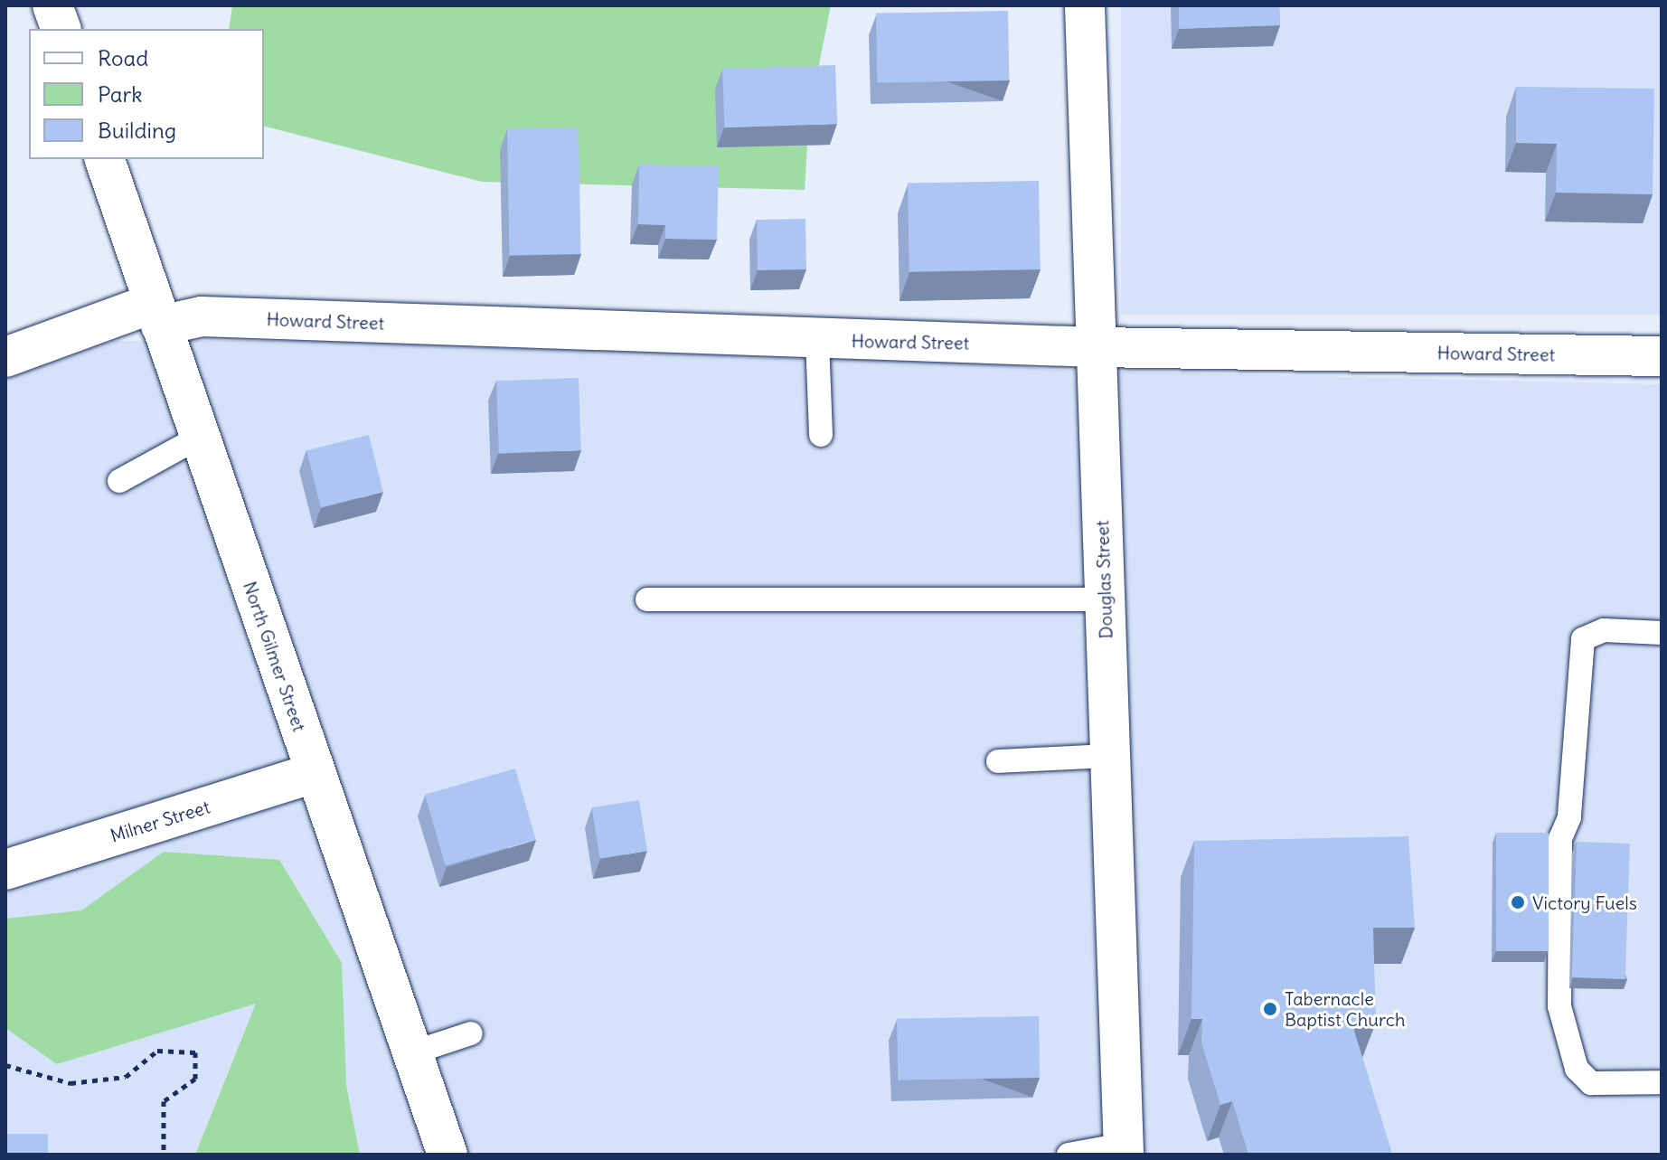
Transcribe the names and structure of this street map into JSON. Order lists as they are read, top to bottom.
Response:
{
  "streets": {
    "street": [
      "Howard Street",
      "Douglas Street",
      "North Gilmer Street",
      "Milner Street"
    ]
  },
  "crossings": [
    ["Howard Street", "Douglas Street"],
    ["Howard Street", "North Gilmer Street"],
    ["North Gilmer Street", "Milner Street"]
  ],
  "places": ["Victory Fuels", "Tabernacle Baptist Church"],
  "legend": ["Road", "Park", "Building"]
}
